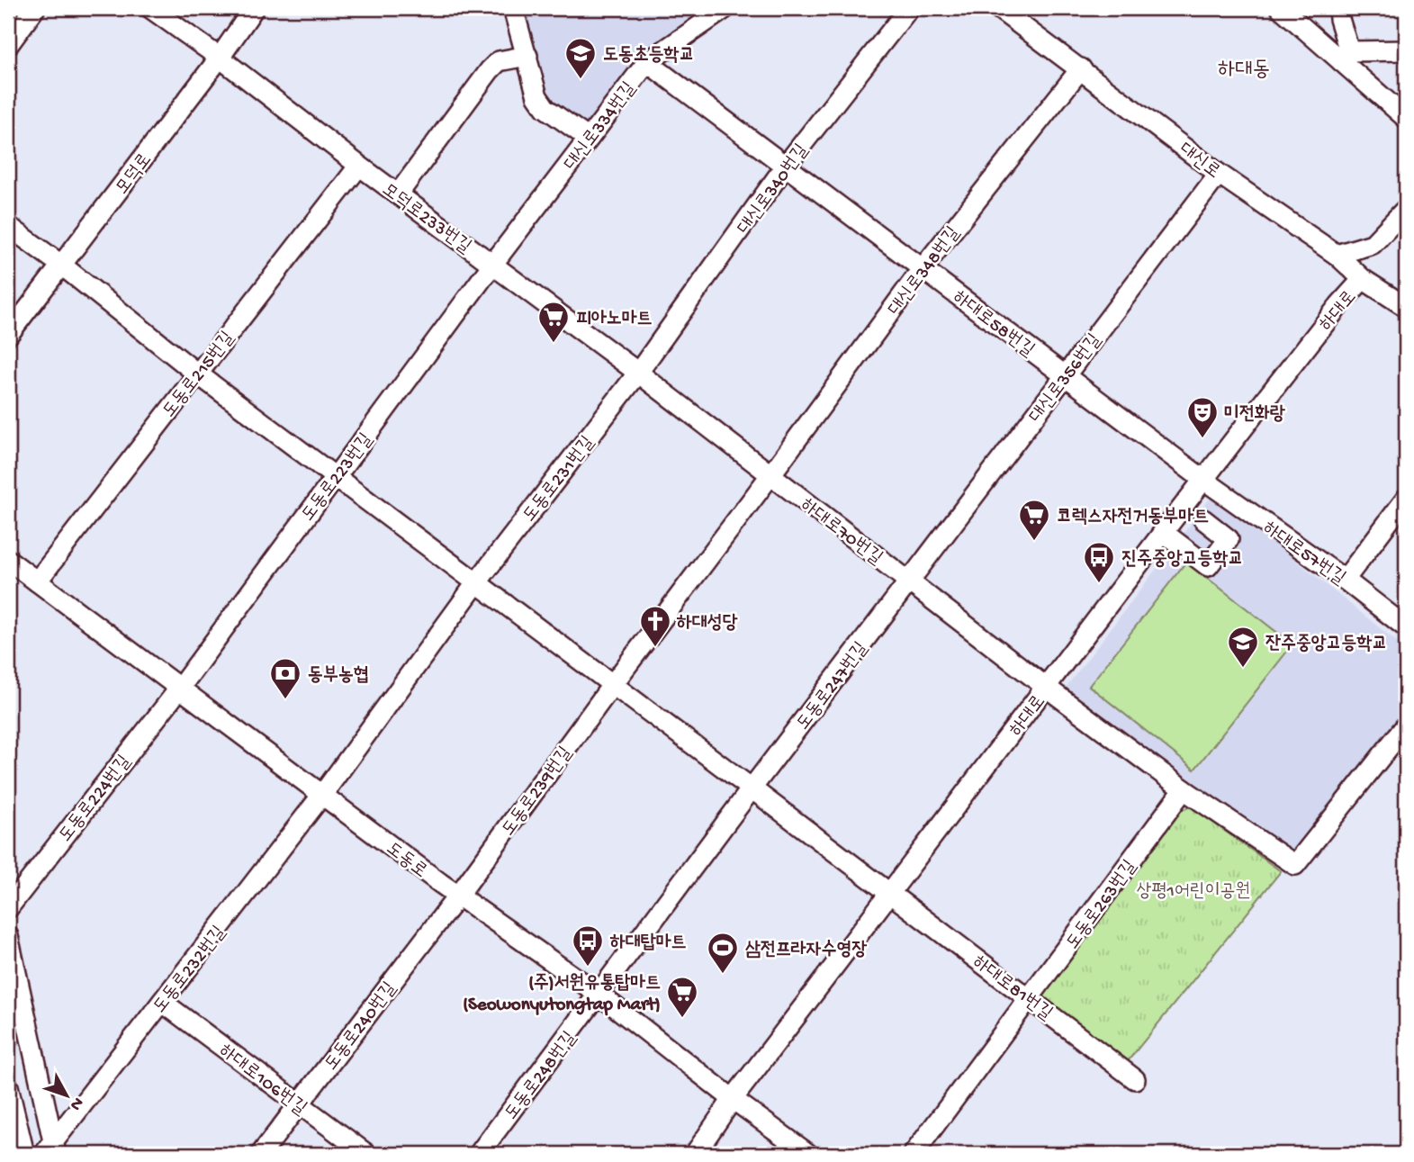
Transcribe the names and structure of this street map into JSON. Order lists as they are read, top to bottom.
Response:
{
  "streets": {
    "street": [
      "대신로334번길",
      "대신로",
      "모덕로",
      "대신로340번길",
      "모덕로233번길",
      "대신로348번길",
      "하대로",
      "하대로58번길",
      "도동로215번길",
      "대신로356번길",
      "도동로223번길",
      "도동로231번길",
      "하대로70번길",
      "하대로57번길",
      "도동로247번길",
      "도동로239번길",
      "도동로224번길",
      "도동로",
      "도동로263번길",
      "도동로232번길",
      "하대로81번길",
      "도동로240번길",
      "도동로248번길",
      "하대로106번길"
    ]
  },
  "crossings": [
    ["대신로334번길", "모덕로233번길"],
    ["대신로334번길", "하대로58번길"],
    ["대신로334번길", "도동로223번길"],
    ["대신로", "대신로348번길"],
    ["대신로", "하대로"],
    ["대신로", "대신로356번길"],
    ["모덕로", "모덕로233번길"],
    ["대신로340번길", "모덕로233번길"],
    ["대신로340번길", "하대로58번길"],
    ["대신로340번길", "도동로231번길"],
    ["대신로340번길", "하대로70번길"],
    ["모덕로233번길", "도동로215번길"],
    ["모덕로233번길", "도동로223번길"],
    ["모덕로233번길", "도동로231번길"],
    ["모덕로233번길", "하대로70번길"],
    ["대신로348번길", "하대로58번길"],
    ["대신로348번길", "하대로70번길"],
    ["대신로348번길", "도동로239번길"],
    ["하대로", "하대로58번길"],
    ["하대로", "하대로70번길"],
    ["하대로", "하대로57번길"],
    ["하대로", "도동로"],
    ["하대로", "하대로81번길"],
    ["하대로58번길", "대신로356번길"],
    ["하대로58번길", "하대로57번길"],
    ["도동로215번길", "도동로"],
    ["대신로356번길", "하대로70번길"],
    ["대신로356번길", "도동로247번길"],
    ["도동로223번길", "도동로224번길"],
    ["도동로223번길", "도동로"],
    ["도동로231번길", "하대로70번길"],
    ["도동로231번길", "도동로"],
    ["도동로231번길", "도동로232번길"],
    ["하대로70번길", "도동로247번길"],
    ["하대로70번길", "도동로239번길"],
    ["도동로247번길", "도동로"],
    ["도동로247번길", "도동로248번길"],
    ["도동로239번길", "도동로"],
    ["도동로239번길", "도동로240번길"],
    ["도동로224번길", "도동로"],
    ["도동로", "도동로232번길"],
    ["도동로", "도동로240번길"],
    ["도동로", "도동로248번길"],
    ["도동로263번길", "하대로81번길"],
    ["도동로232번길", "하대로106번길"],
    ["도동로240번길", "하대로106번길"]
  ],
  "districts": ["하대동"],
  "parks": ["상평1어린이공원"],
  "places": {
    "school or university": ["도동초등학교", "잔주중앙고등학교"],
    "supermarket": ["피아노마트", "코렉스자전거동부마트", "(주)서원유통탑마트 (Seowonyutongtap Mart)"],
    "theatre": ["미전화랑"],
    "bus stop": ["진주중앙고등학교", "하대탑마트"],
    "church": ["하대성당"],
    "bank": ["동부농협"],
    "sports": ["삼전프라자수영장"]
  },
  "north": "bottom right"
}
